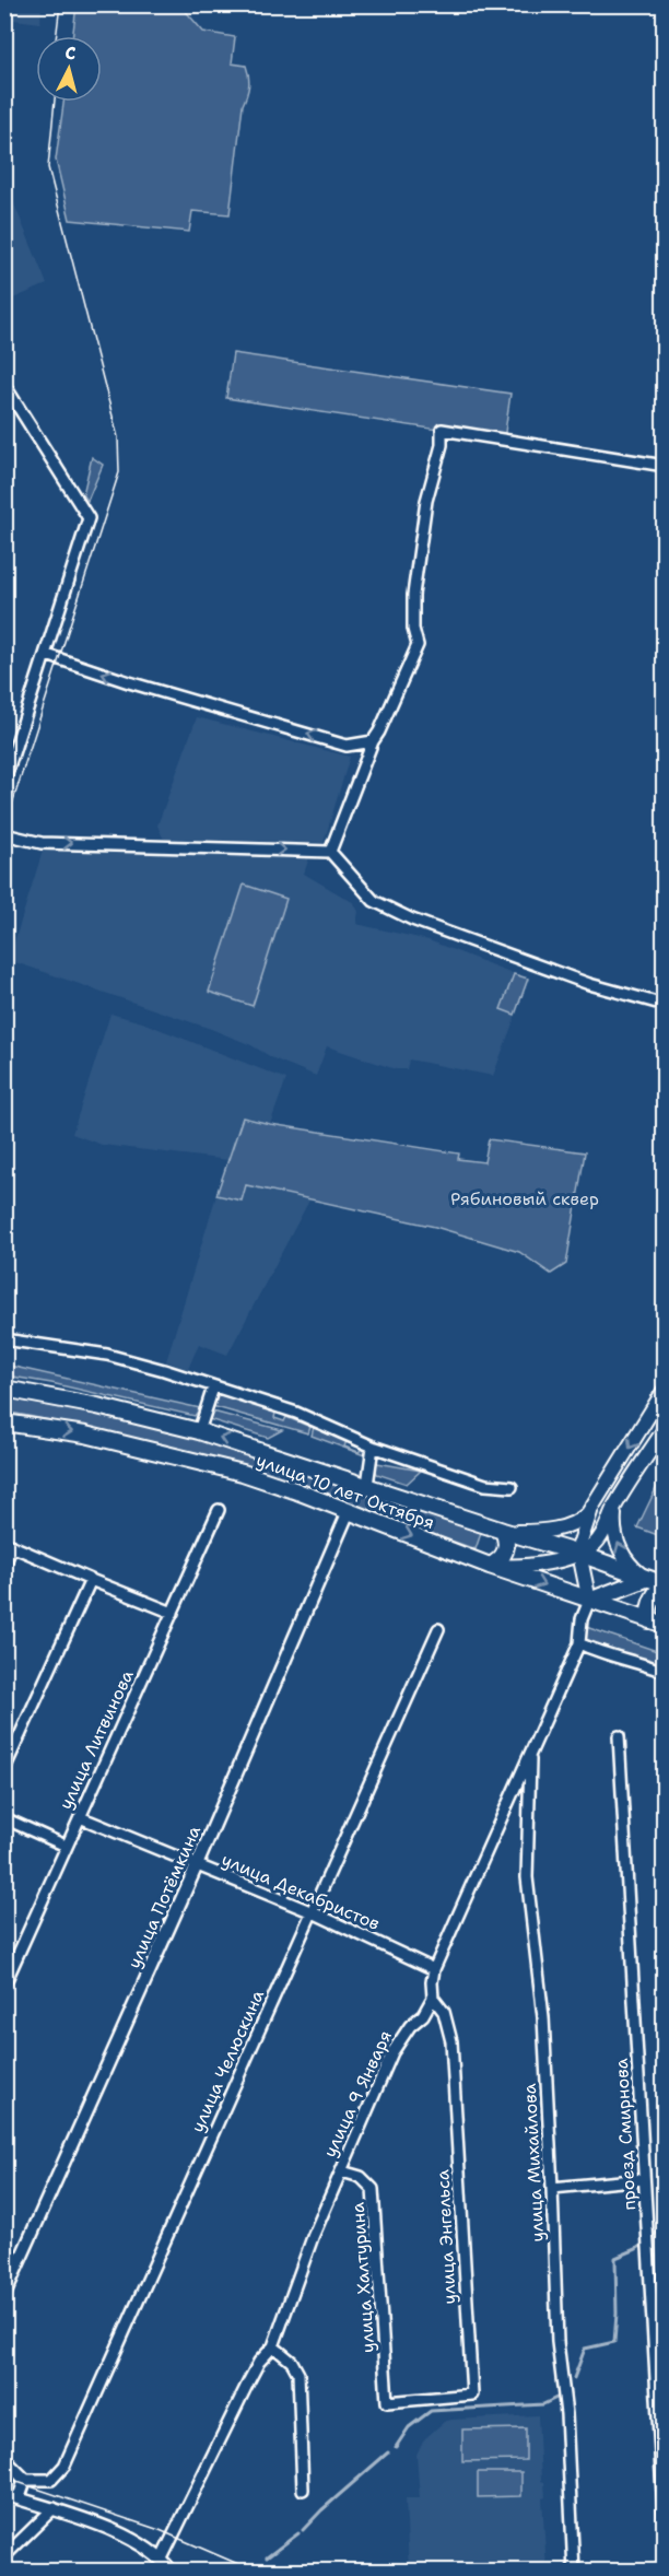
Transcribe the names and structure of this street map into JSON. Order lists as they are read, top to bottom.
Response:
{
  "streets": {
    "main road": ["улица 10 лет Октября"],
    "street": [
      "улица Литвинова",
      "улица Декабристов",
      "улица Потёмкина",
      "улица Челюскина",
      "улица 9 Января",
      "проезд Смирнова",
      "улица Михайлова",
      "улица Энгельса",
      "улица Халтурина"
    ]
  },
  "crossings": [
    ["улица 10 лет Октября", "улица Потёмкина"],
    ["улица Литвинова", "улица Декабристов"],
    ["улица Декабристов", "улица Потёмкина"],
    ["улица Декабристов", "улица Челюскина"],
    ["улица 9 Января", "улица Энгельса"],
    ["улица 9 Января", "улица Халтурина"],
    ["улица Энгельса", "улица Халтурина"]
  ],
  "parks": ["Рябиновый сквер"],
  "north": "top"
}
